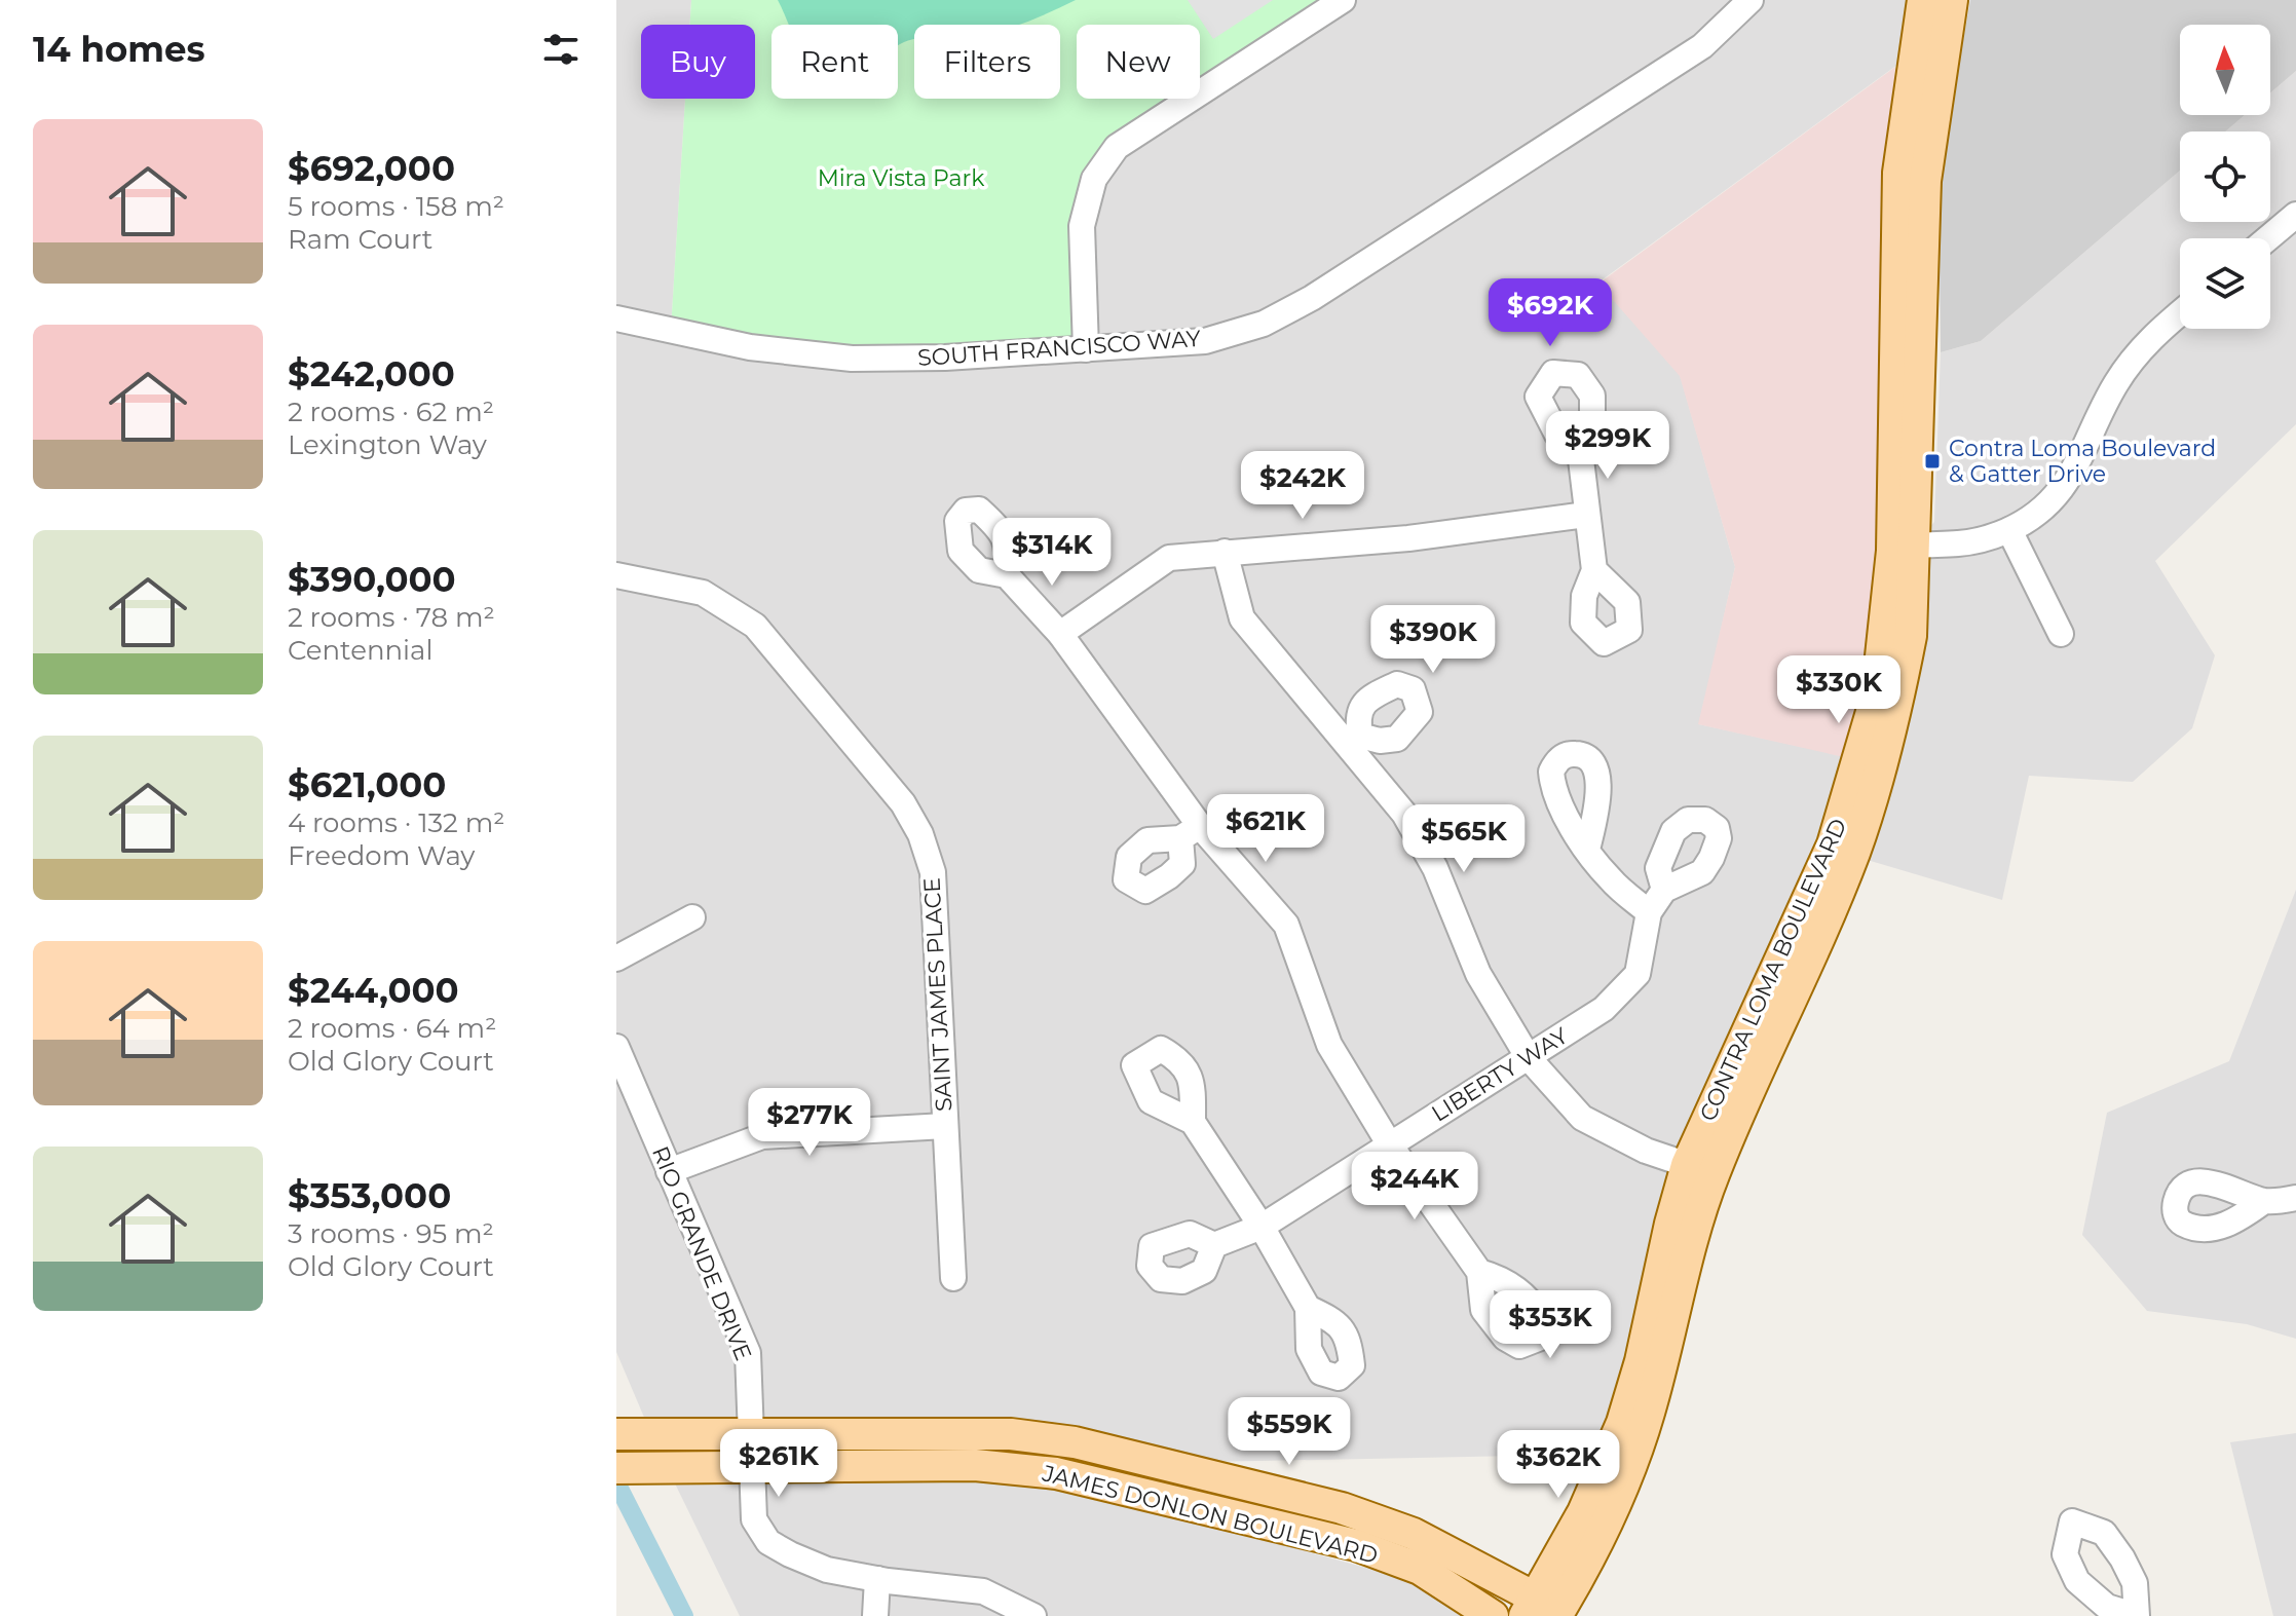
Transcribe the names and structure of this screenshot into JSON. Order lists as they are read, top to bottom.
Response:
{
  "streets": {
    "main road": ["CONTRA LOMA BOULEVARD", "JAMES DONLON BOULEVARD"],
    "street": [
      "SOUTH FRANCISCO WAY",
      "SAINT JAMES PLACE",
      "LIBERTY WAY",
      "RIO GRANDE DRIVE"
    ]
  },
  "crossings": [
    ["CONTRA LOMA BOULEVARD", "JAMES DONLON BOULEVARD"],
    ["RIO GRANDE DRIVE", "JAMES DONLON BOULEVARD"]
  ],
  "parks": ["Mira Vista Park"],
  "places": {
    "transit": ["Contra Loma Boulevard & Gatter Drive"]
  },
  "north": "top",
  "page": {
    "heading": "14 homes",
    "chip": [
      "Buy",
      "Rent",
      "Filters",
      "New"
    ],
    "list": [
      {
        "name": "$692,000",
        "note": "5 rooms · 158 m² · Ram Court"
      },
      {
        "name": "$242,000",
        "note": "2 rooms · 62 m² · Lexington Way"
      },
      {
        "name": "$390,000",
        "note": "2 rooms · 78 m² · Centennial"
      },
      {
        "name": "$621,000",
        "note": "4 rooms · 132 m² · Freedom Way"
      },
      {
        "name": "$244,000",
        "note": "2 rooms · 64 m² · Old Glory Court"
      },
      {
        "name": "$353,000",
        "note": "3 rooms · 95 m² · Old Glory Court"
      }
    ],
    "price": [
      "$692K",
      "$299K",
      "$242K",
      "$314K",
      "$390K",
      "$330K",
      "$621K",
      "$565K",
      "$277K",
      "$244K",
      "$353K",
      "$559K",
      "$261K",
      "$362K"
    ]
  }
}
